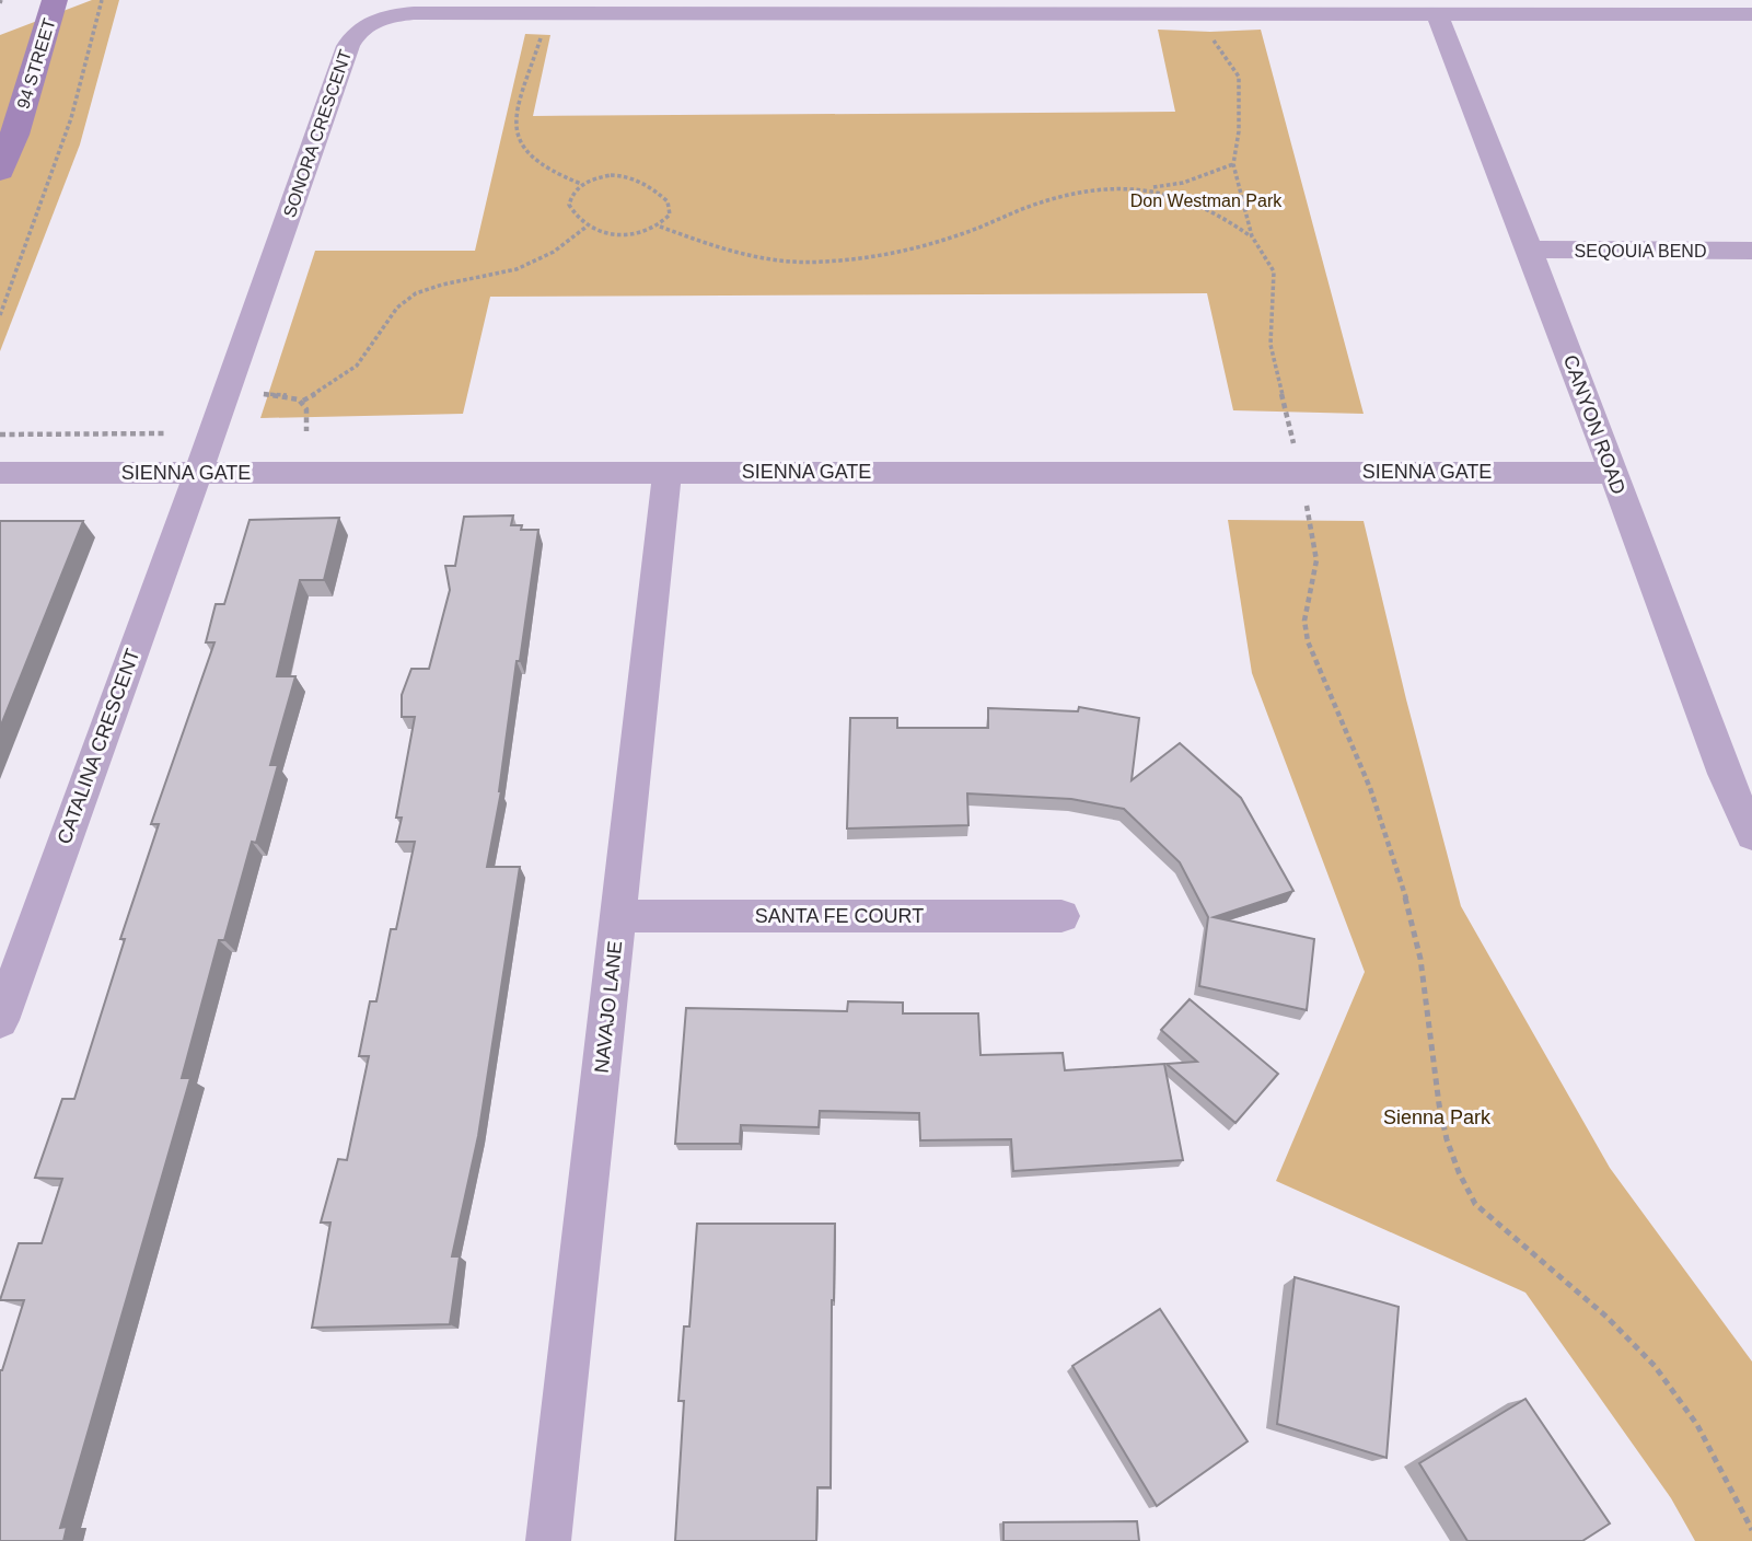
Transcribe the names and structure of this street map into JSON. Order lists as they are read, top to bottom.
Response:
{
  "streets": {
    "main road": ["94 STREET"],
    "street": [
      "SONORA CRESCENT",
      "SEQOUIA BEND",
      "CANYON ROAD",
      "SIENNA GATE",
      "CATALINA CRESCENT",
      "SANTA FE COURT",
      "NAVAJO LANE"
    ]
  },
  "crossings": [
    ["SONORA CRESCENT", "CANYON ROAD"],
    ["SONORA CRESCENT", "SIENNA GATE"],
    ["SONORA CRESCENT", "CATALINA CRESCENT"],
    ["SEQOUIA BEND", "CANYON ROAD"],
    ["CANYON ROAD", "SIENNA GATE"],
    ["SIENNA GATE", "CATALINA CRESCENT"],
    ["SIENNA GATE", "NAVAJO LANE"],
    ["SANTA FE COURT", "NAVAJO LANE"]
  ],
  "parks": ["Don Westman Park", "Sienna Park"]
}
